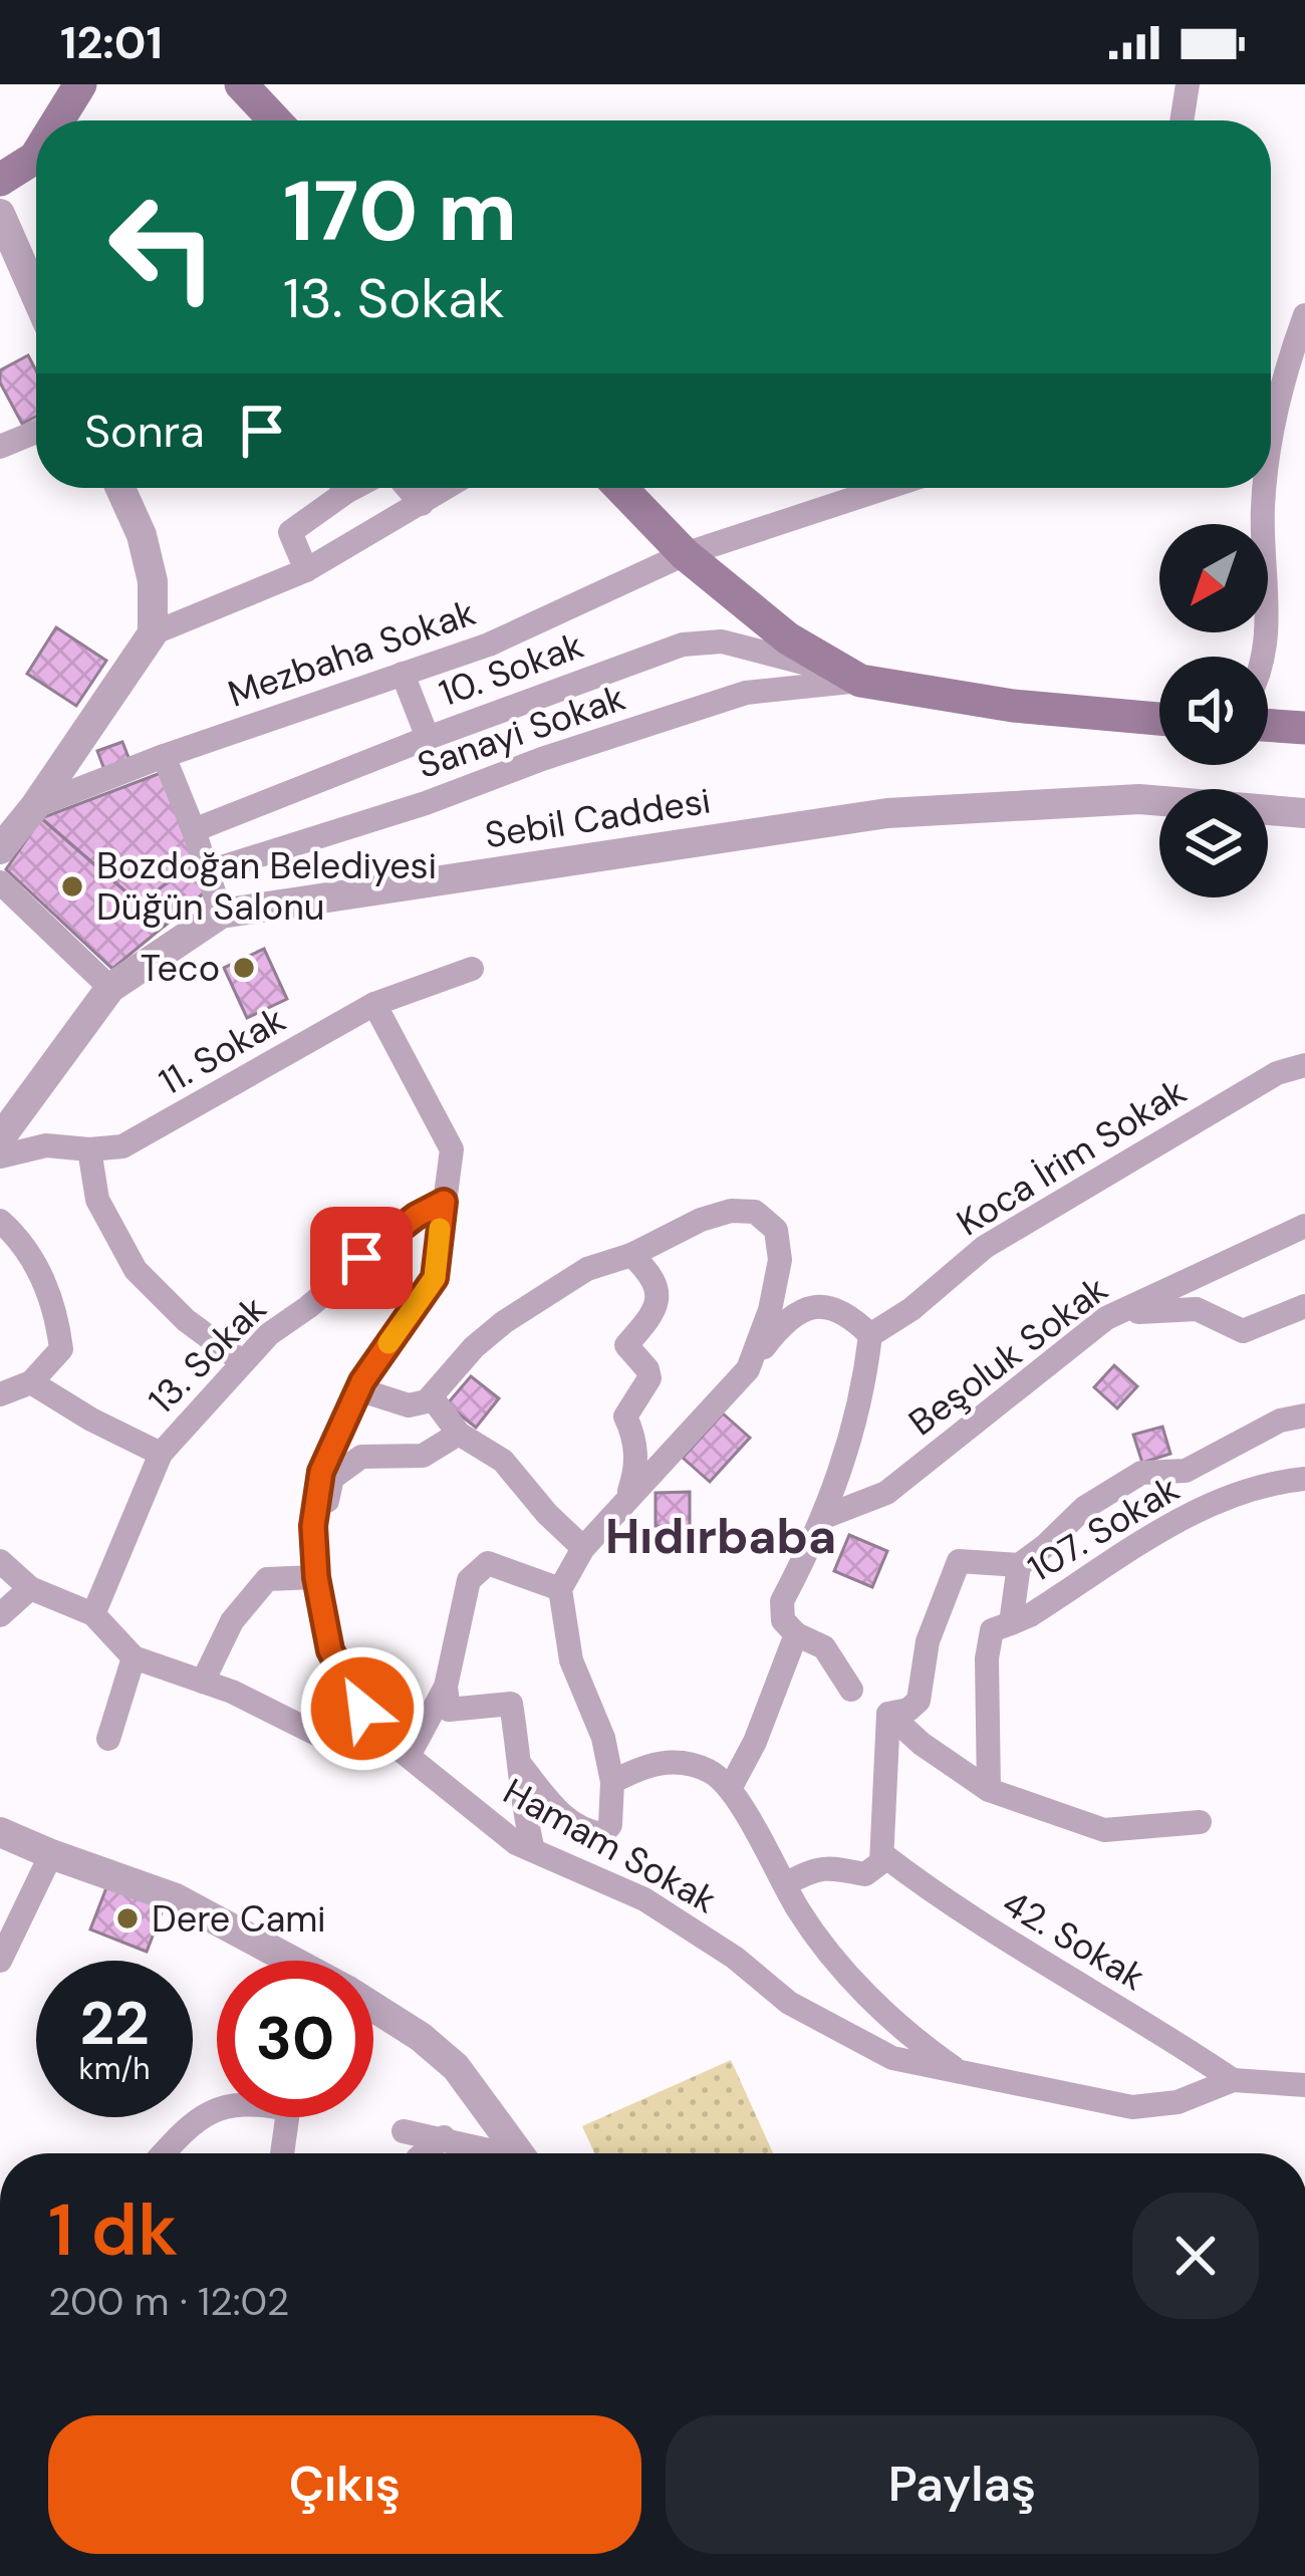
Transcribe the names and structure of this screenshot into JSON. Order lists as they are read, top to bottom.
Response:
{
  "streets": {
    "street": [
      "Mezbaha Sokak",
      "10. Sokak",
      "Sanayi Sokak",
      "Sebil Caddesi",
      "11. Sokak",
      "Koca İrim Sokak",
      "13. Sokak",
      "Beşoluk Sokak",
      "107. Sokak",
      "Hamam Sokak",
      "42. Sokak"
    ]
  },
  "crossings": [
    ["10. Sokak", "Sanayi Sokak"],
    ["Hamam Sokak", "42. Sokak"]
  ],
  "districts": ["Hıdırbaba"],
  "places": ["Bozdoğan Belediyesi Düğün Salonu", "Teco", "Dere Cami"],
  "north": "bottom left",
  "page": {
    "status": "12:01",
    "turn": ["170 m", "13. Sokak"],
    "then": "Sonra",
    "speed": "22 km/h",
    "limit": "30",
    "heading": ["1 dk", "200 m · 12:02"],
    "buttons": ["Çıkış", "Paylaş"]
  }
}
